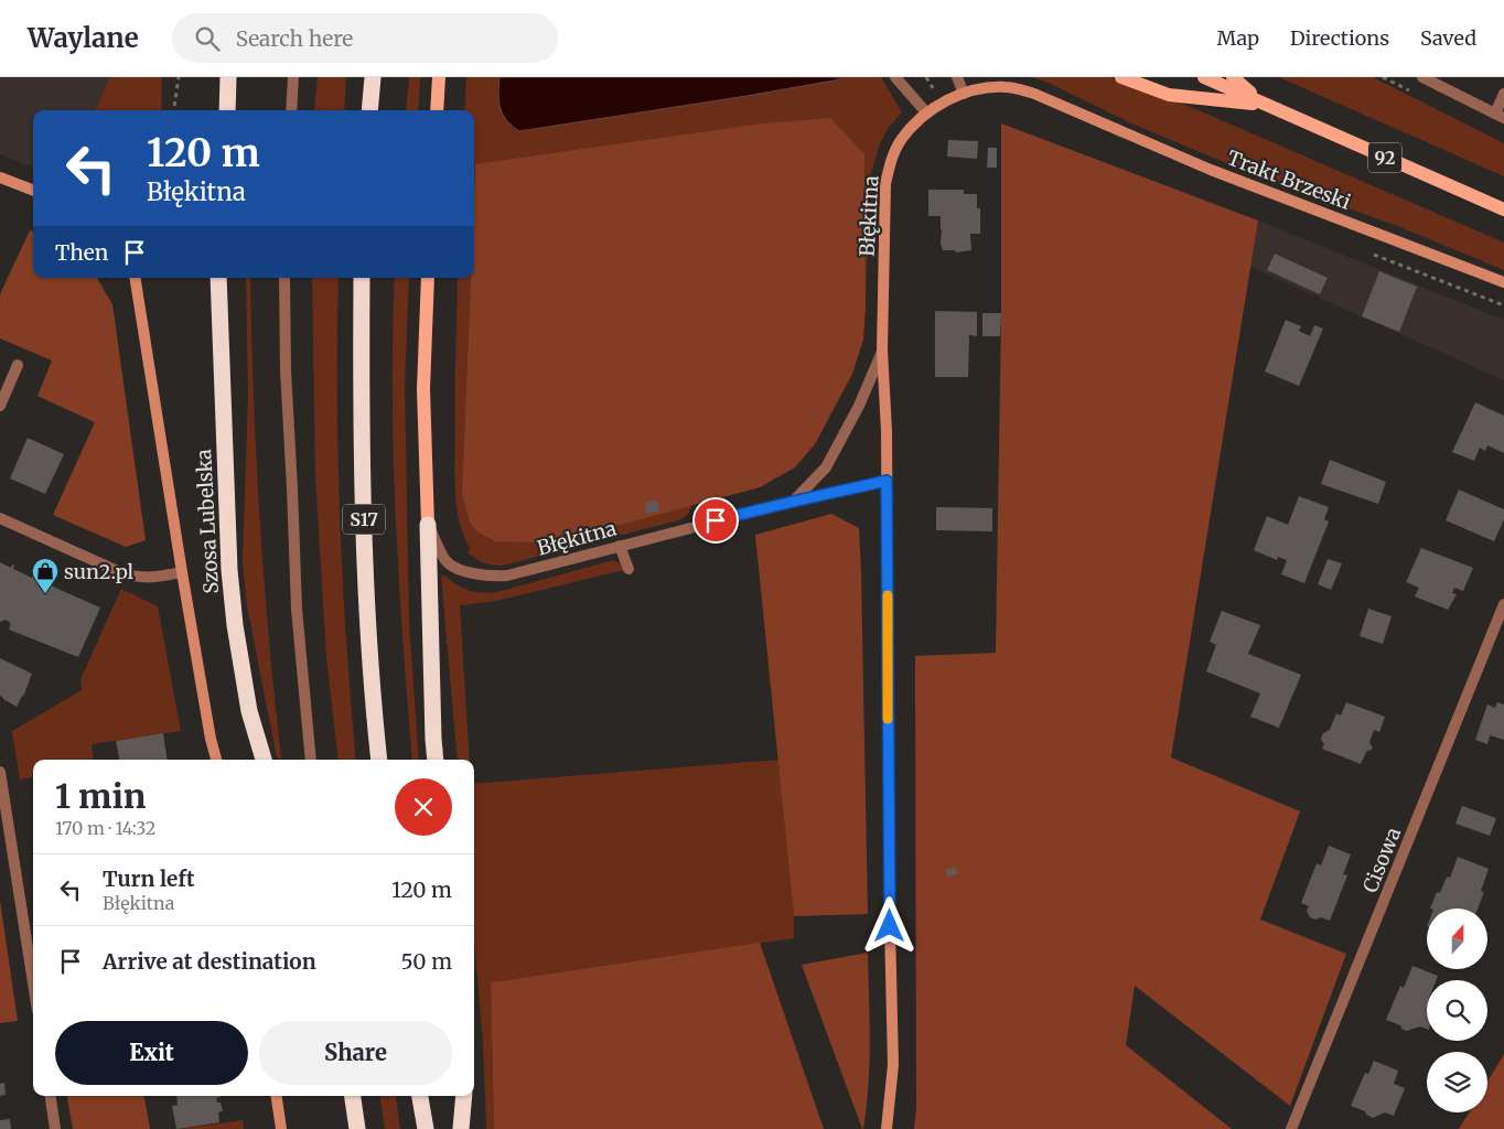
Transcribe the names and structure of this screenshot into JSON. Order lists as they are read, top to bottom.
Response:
{
  "streets": {
    "highway": ["S17", "Szosa Lubelska"],
    "main road": ["92"],
    "street": ["Trakt Brzeski", "Błękitna", "Cisowa"]
  },
  "crossings": [
    ["Trakt Brzeski", "Błękitna"]
  ],
  "places": {
    "shop": ["sun2.pl"]
  },
  "north": "top",
  "page": {
    "header": "Waylane",
    "search": "Search here",
    "nav": ["Map", "Directions", "Saved"],
    "turn": ["120 m", "Błękitna"],
    "then": "Then",
    "heading": ["1 min", "170 m · 14:32"],
    "list": [
      {
        "name": "Turn left",
        "note": "Błękitna",
        "value": "120 m"
      },
      {
        "name": "Arrive at destination",
        "value": "50 m"
      }
    ],
    "buttons": ["Exit", "Share"]
  }
}
